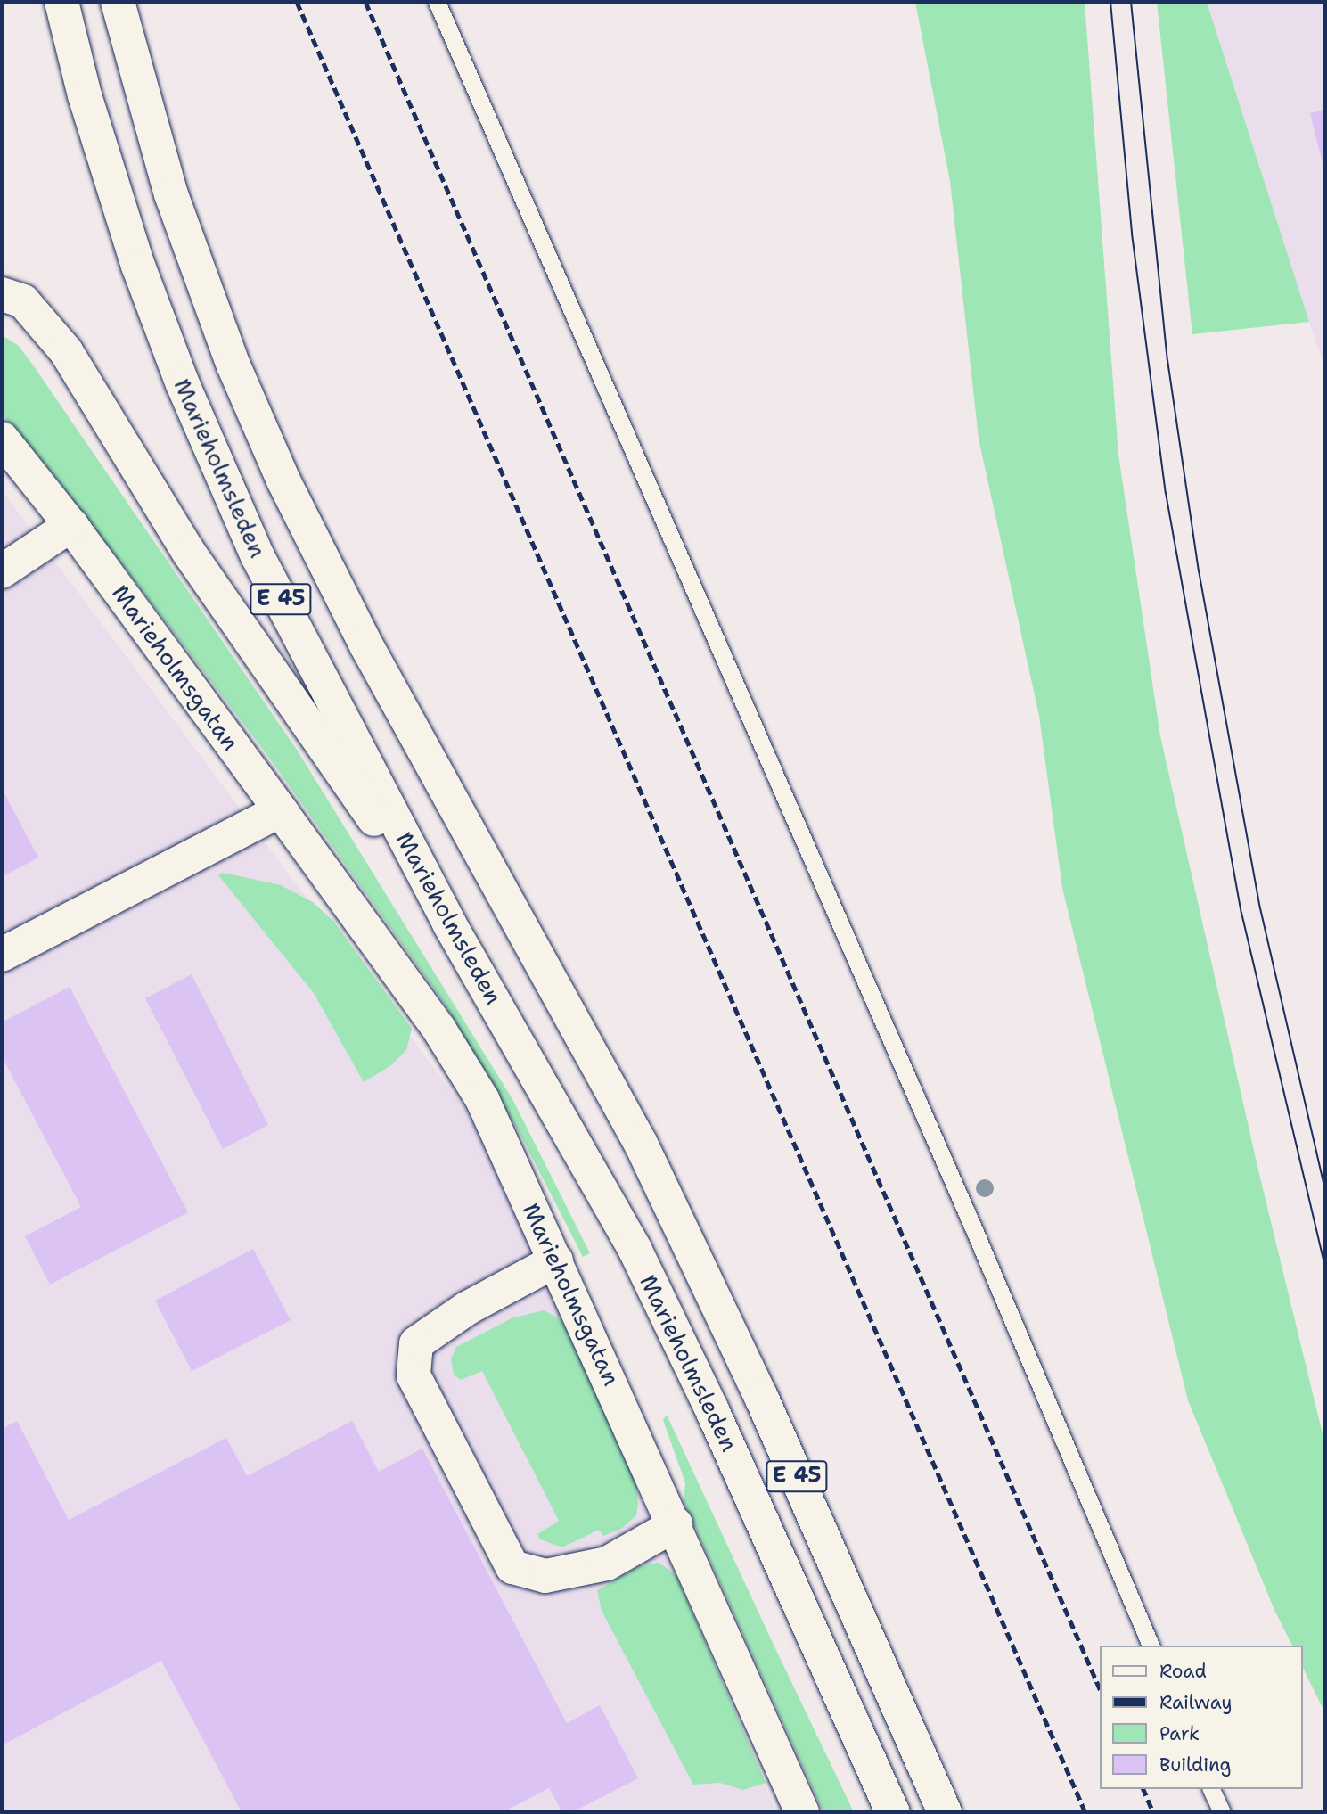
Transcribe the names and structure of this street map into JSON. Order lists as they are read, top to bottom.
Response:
{
  "streets": {
    "main road": ["Marieholmsleden", "E 45", "Marieholmsgatan"]
  },
  "legend": [
    "Road",
    "Railway",
    "Park",
    "Building"
  ]
}
